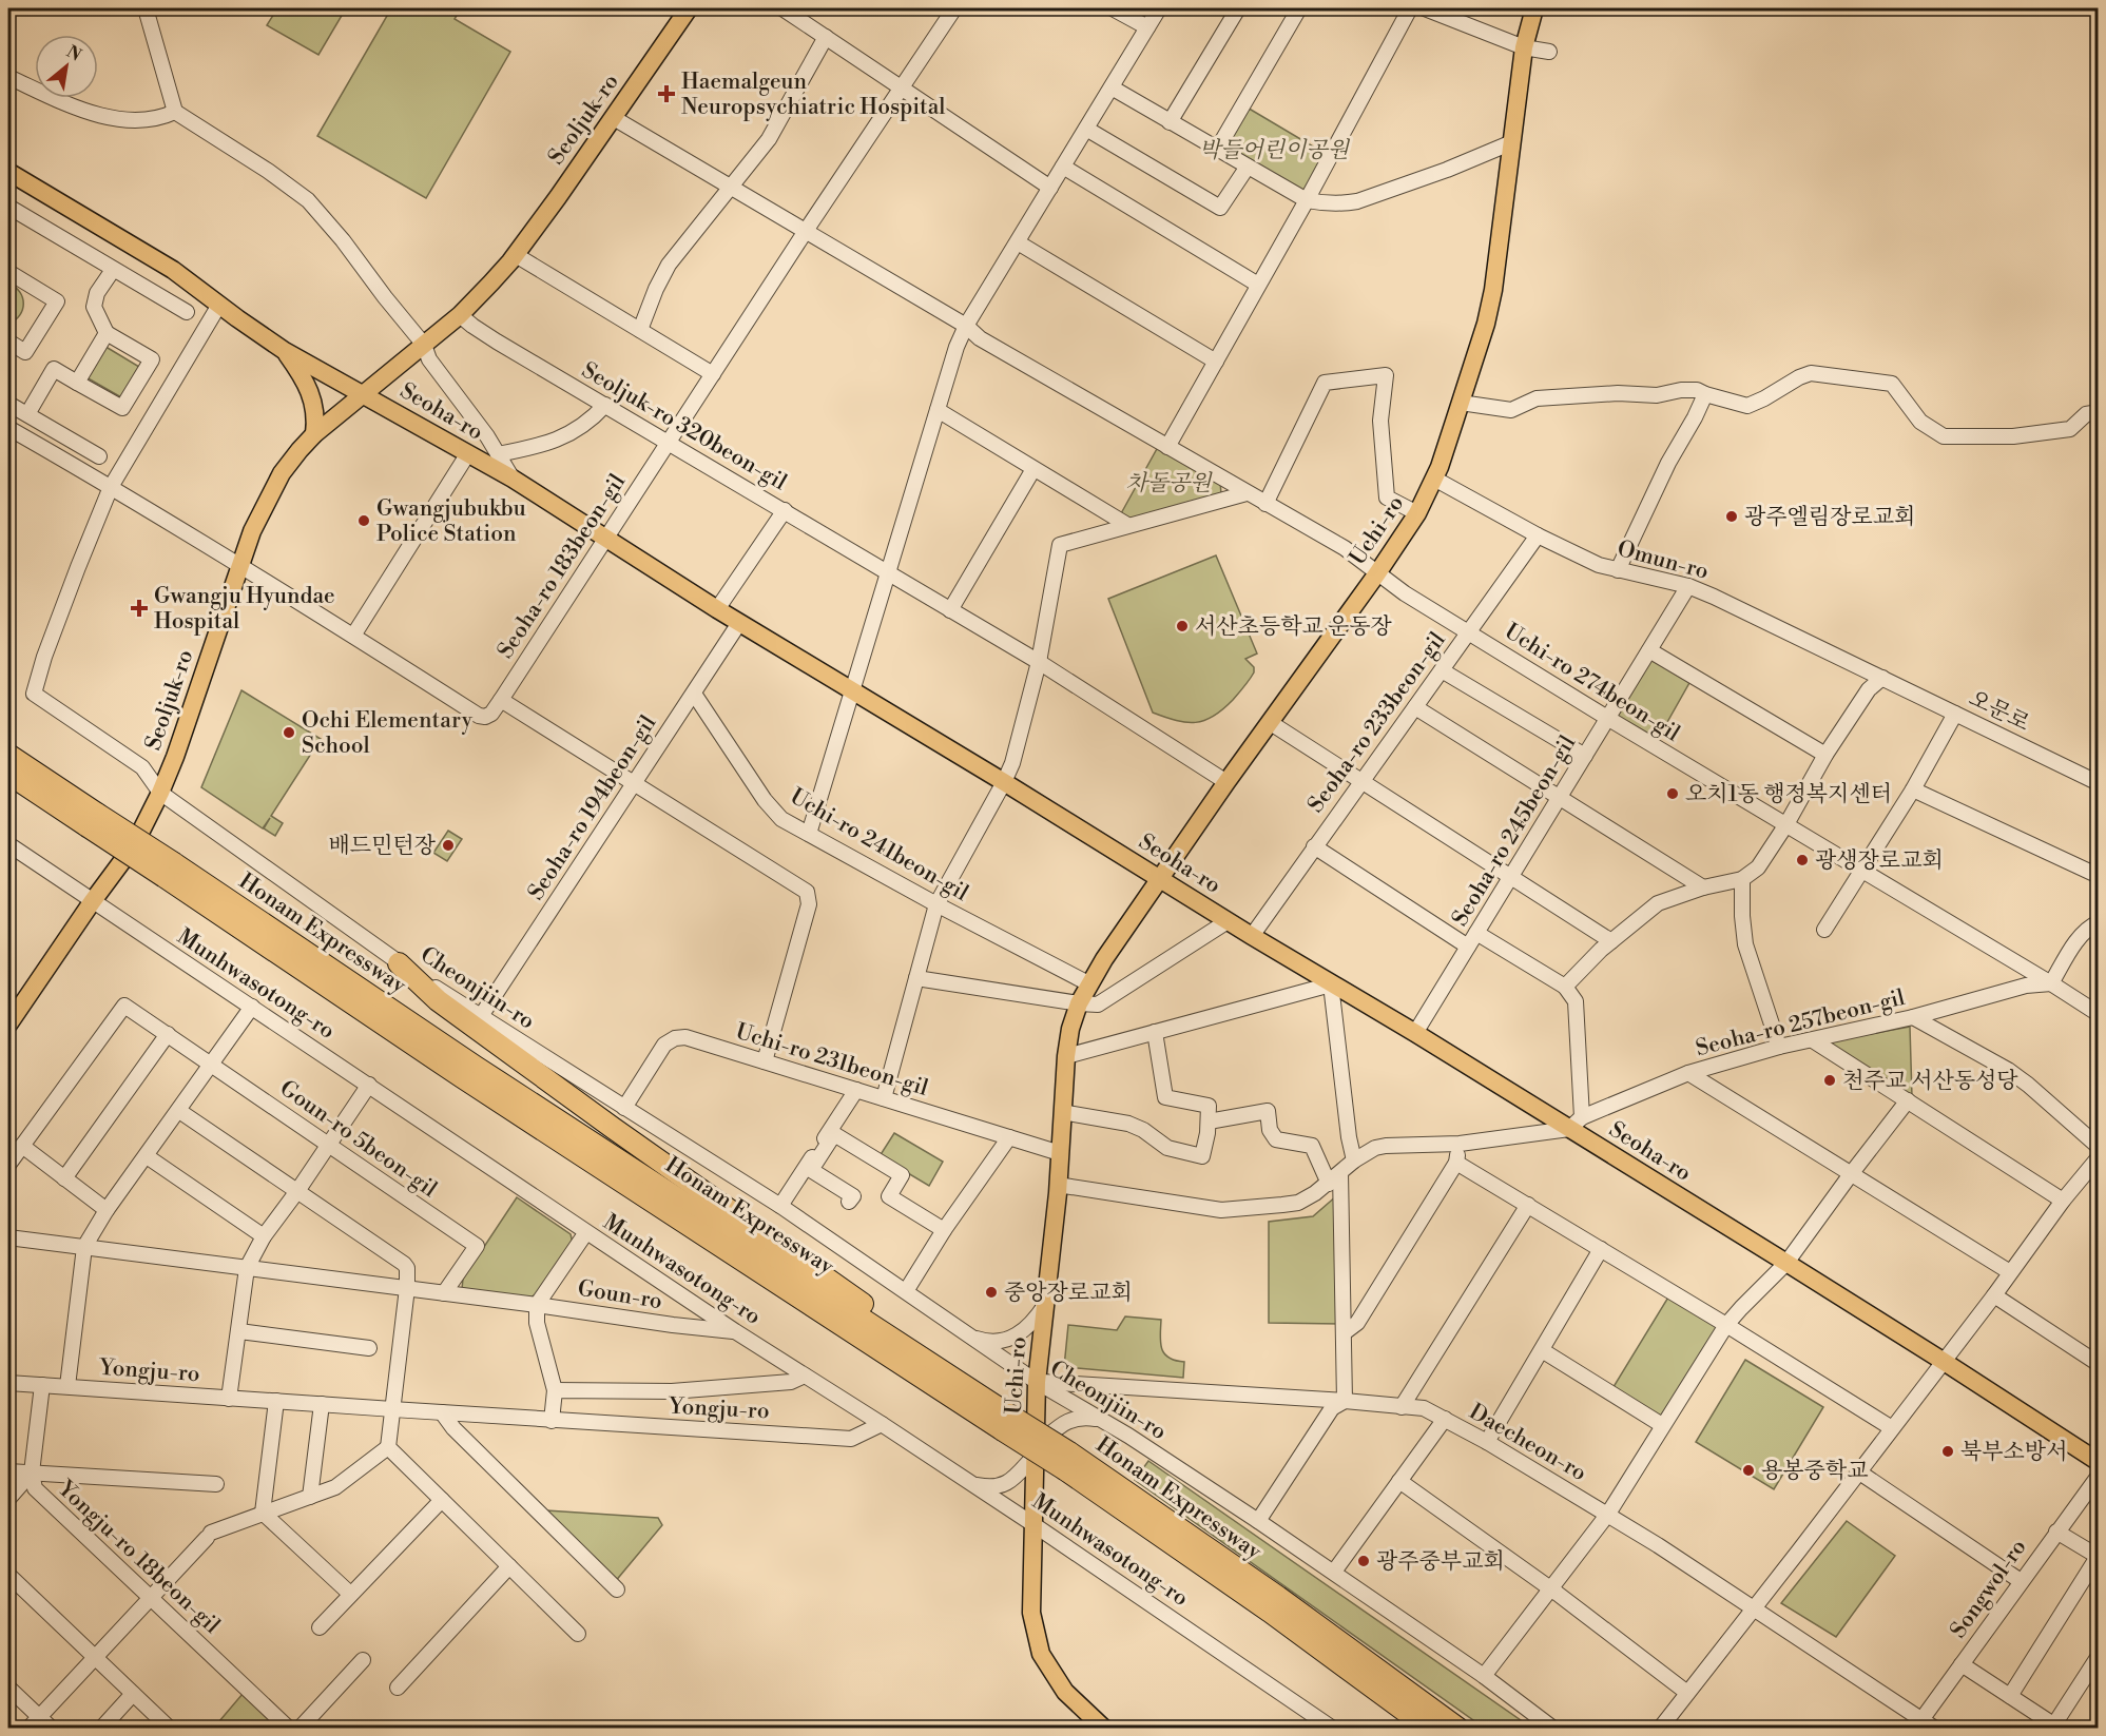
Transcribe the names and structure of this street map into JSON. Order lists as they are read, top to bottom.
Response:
{
  "streets": {
    "highway": ["Honam Expressway"],
    "main road": ["Seoljuk-ro", "Seoha-ro", "Uchi-ro"],
    "street": [
      "Seoljuk-ro 320beon-gil",
      "Omun-ro",
      "Seoha-ro 183beon-gil",
      "Uchi-ro 274beon-gil",
      "오문로",
      "Seoha-ro 233beon-gil",
      "Seoha-ro 194beon-gil",
      "Seoha-ro 245beon-gil",
      "Uchi-ro 241beon-gil",
      "Munhwasotong-ro",
      "Cheonjiin-ro",
      "Seoha-ro 257beon-gil",
      "Uchi-ro 231beon-gil",
      "Goun-ro 5beon-gil",
      "Goun-ro",
      "Yongju-ro",
      "Daecheon-ro",
      "Yongju-ro 18beon-gil",
      "Songwol-ro"
    ]
  },
  "crossings": [
    ["Seoljuk-ro", "Seoha-ro"],
    ["Seoljuk-ro", "Seoljuk-ro 320beon-gil"],
    ["Seoljuk-ro", "Uchi-ro 274beon-gil"],
    ["Seoljuk-ro", "Munhwasotong-ro"],
    ["Seoljuk-ro", "Cheonjiin-ro"],
    ["Seoha-ro", "Uchi-ro"],
    ["Seoha-ro", "Seoha-ro 183beon-gil"],
    ["Seoha-ro", "Seoha-ro 233beon-gil"],
    ["Seoha-ro", "Seoha-ro 194beon-gil"],
    ["Seoha-ro", "Seoha-ro 245beon-gil"],
    ["Seoha-ro", "Seoha-ro 257beon-gil"],
    ["Seoljuk-ro 320beon-gil", "Uchi-ro"],
    ["Seoljuk-ro 320beon-gil", "Seoha-ro 183beon-gil"],
    ["Uchi-ro", "Omun-ro"],
    ["Uchi-ro", "Uchi-ro 274beon-gil"],
    ["Uchi-ro", "Uchi-ro 241beon-gil"],
    ["Uchi-ro", "Munhwasotong-ro"],
    ["Uchi-ro", "Cheonjiin-ro"],
    ["Uchi-ro", "Seoha-ro 257beon-gil"],
    ["Uchi-ro", "Uchi-ro 231beon-gil"],
    ["Uchi-ro", "Daecheon-ro"],
    ["Omun-ro", "오문로"],
    ["Omun-ro", "Seoha-ro 233beon-gil"],
    ["Omun-ro", "Seoha-ro 245beon-gil"],
    ["Seoha-ro 183beon-gil", "Uchi-ro 274beon-gil"],
    ["Uchi-ro 274beon-gil", "Seoha-ro 233beon-gil"],
    ["Uchi-ro 274beon-gil", "Seoha-ro 245beon-gil"],
    ["Uchi-ro 274beon-gil", "Seoha-ro 257beon-gil"],
    ["Seoha-ro 194beon-gil", "Uchi-ro 241beon-gil"],
    ["Seoha-ro 194beon-gil", "Cheonjiin-ro"],
    ["Munhwasotong-ro", "Goun-ro"],
    ["Munhwasotong-ro", "Yongju-ro"],
    ["Cheonjiin-ro", "Uchi-ro 231beon-gil"],
    ["Cheonjiin-ro", "Daecheon-ro"],
    ["Goun-ro 5beon-gil", "Goun-ro"],
    ["Goun-ro", "Yongju-ro"],
    ["Yongju-ro", "Yongju-ro 18beon-gil"],
    ["Daecheon-ro", "Songwol-ro"]
  ],
  "parks": ["박들어린이공원", "차돌공원"],
  "places": {
    "health": ["Haemalgeun Neuropsychiatric Hospital", "Gwangju Hyundae Hospital"],
    "other": [
      "광주엘림장로교회",
      "Gwangjubukbu Police Station",
      "서산초등학교 운동장",
      "Ochi Elementary School",
      "오치1동 행정복지센터",
      "배드민턴장",
      "광생장로교회",
      "천주교 서산동성당",
      "중앙장로교회",
      "북부소방서",
      "용봉중학교",
      "광주중부교회"
    ]
  },
  "north": "top right"
}
